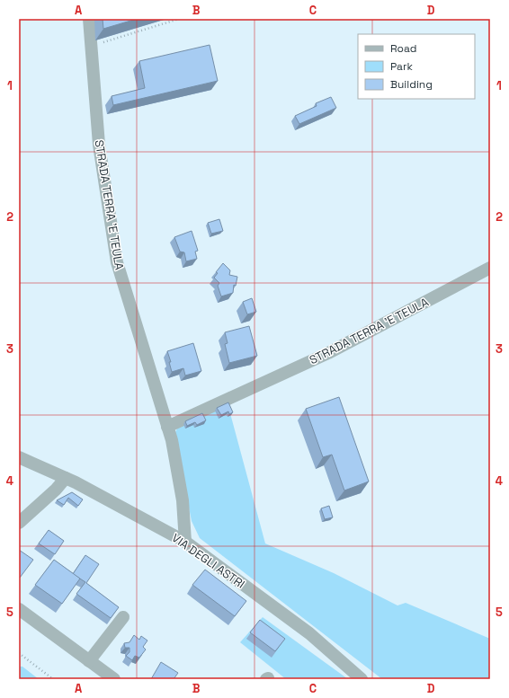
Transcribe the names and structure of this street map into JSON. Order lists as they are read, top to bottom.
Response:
{
  "streets": {
    "street": ["STRADA TERRA 'E TEULA", "VIA DEGLI ASTRI"]
  },
  "crossings": [
    ["STRADA TERRA 'E TEULA", "VIA DEGLI ASTRI"]
  ],
  "legend": ["Road", "Park", "Building"],
  "grid": {
    "columns": [
      "A",
      "B",
      "C",
      "D"
    ],
    "rows": [
      "1",
      "2",
      "3",
      "4",
      "5"
    ]
  }
}
